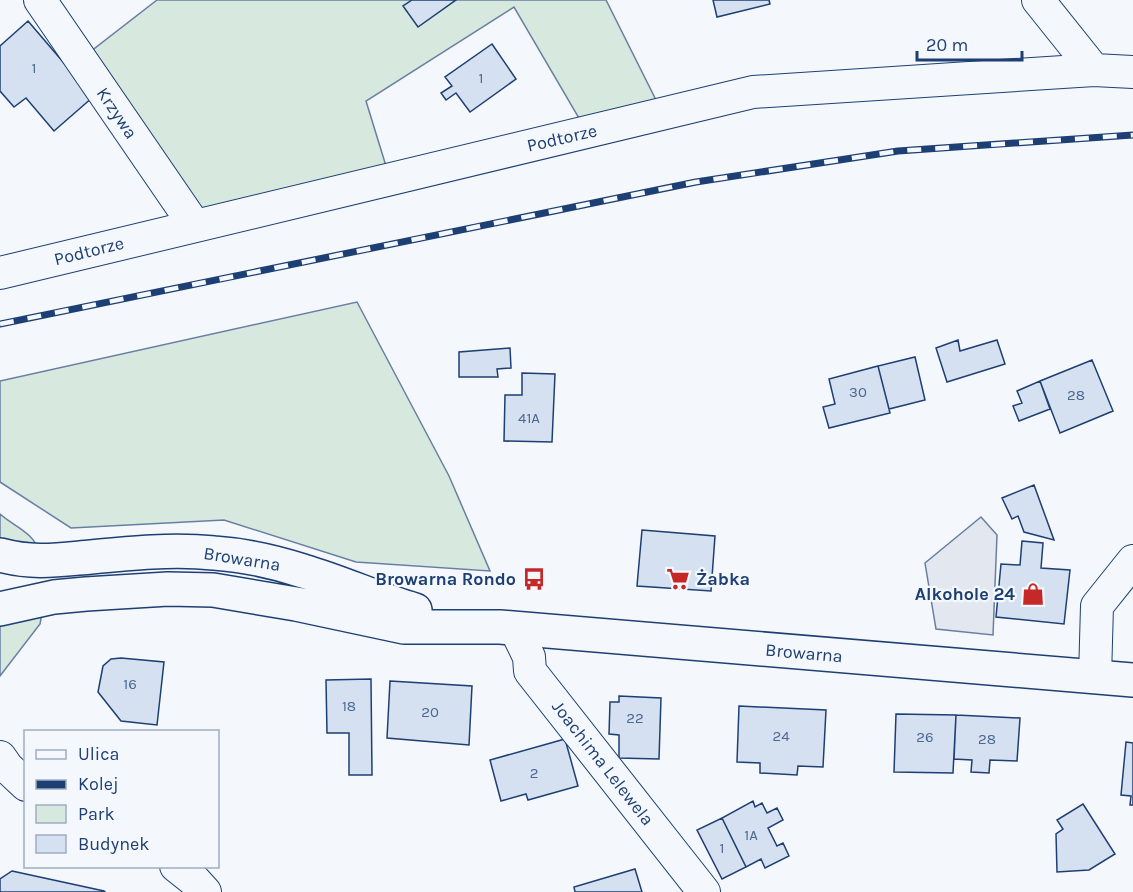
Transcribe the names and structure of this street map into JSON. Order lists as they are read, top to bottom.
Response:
{
  "streets": {
    "street": [
      "Krzywa",
      "Podtorze",
      "Browarna",
      "Joachima Lelewela"
    ]
  },
  "crossings": [
    ["Krzywa", "Podtorze"],
    ["Browarna", "Joachima Lelewela"]
  ],
  "places": {
    "bus stop": ["Browarna Rondo"],
    "supermarket": ["Żabka"],
    "shop": ["Alkohole 24"]
  },
  "house_numbers": [
    "1",
    "1",
    "30",
    "28",
    "41A",
    "16",
    "18",
    "20",
    "22",
    "24",
    "26",
    "28",
    "2",
    "1A",
    "1"
  ],
  "legend": [
    "Ulica",
    "Kolej",
    "Park",
    "Budynek"
  ],
  "scale_bar": "20 m"
}
